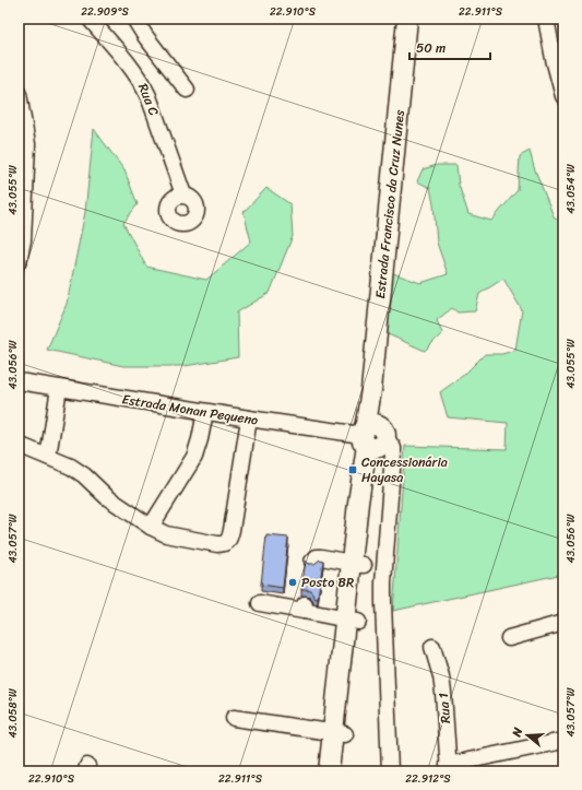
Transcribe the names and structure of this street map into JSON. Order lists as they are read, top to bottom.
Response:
{
  "streets": {
    "main road": ["Estrada Francisco da Cruz Nunes"],
    "street": ["Rua C", "Estrada Monan Pequeno", "Rua 1"]
  },
  "crossings": [
    ["Estrada Francisco da Cruz Nunes", "Estrada Monan Pequeno"]
  ],
  "places": {
    "transit": ["Concessionária Hayasa"],
    "other": ["Posto BR"]
  },
  "scale_bar": "50 m",
  "north": "left",
  "coordinates": [
    "22.909°S",
    "22.910°S",
    "22.911°S",
    "43.054°W",
    "43.055°W",
    "43.056°W",
    "43.057°W",
    "43.058°W",
    "22.912°S"
  ]
}
